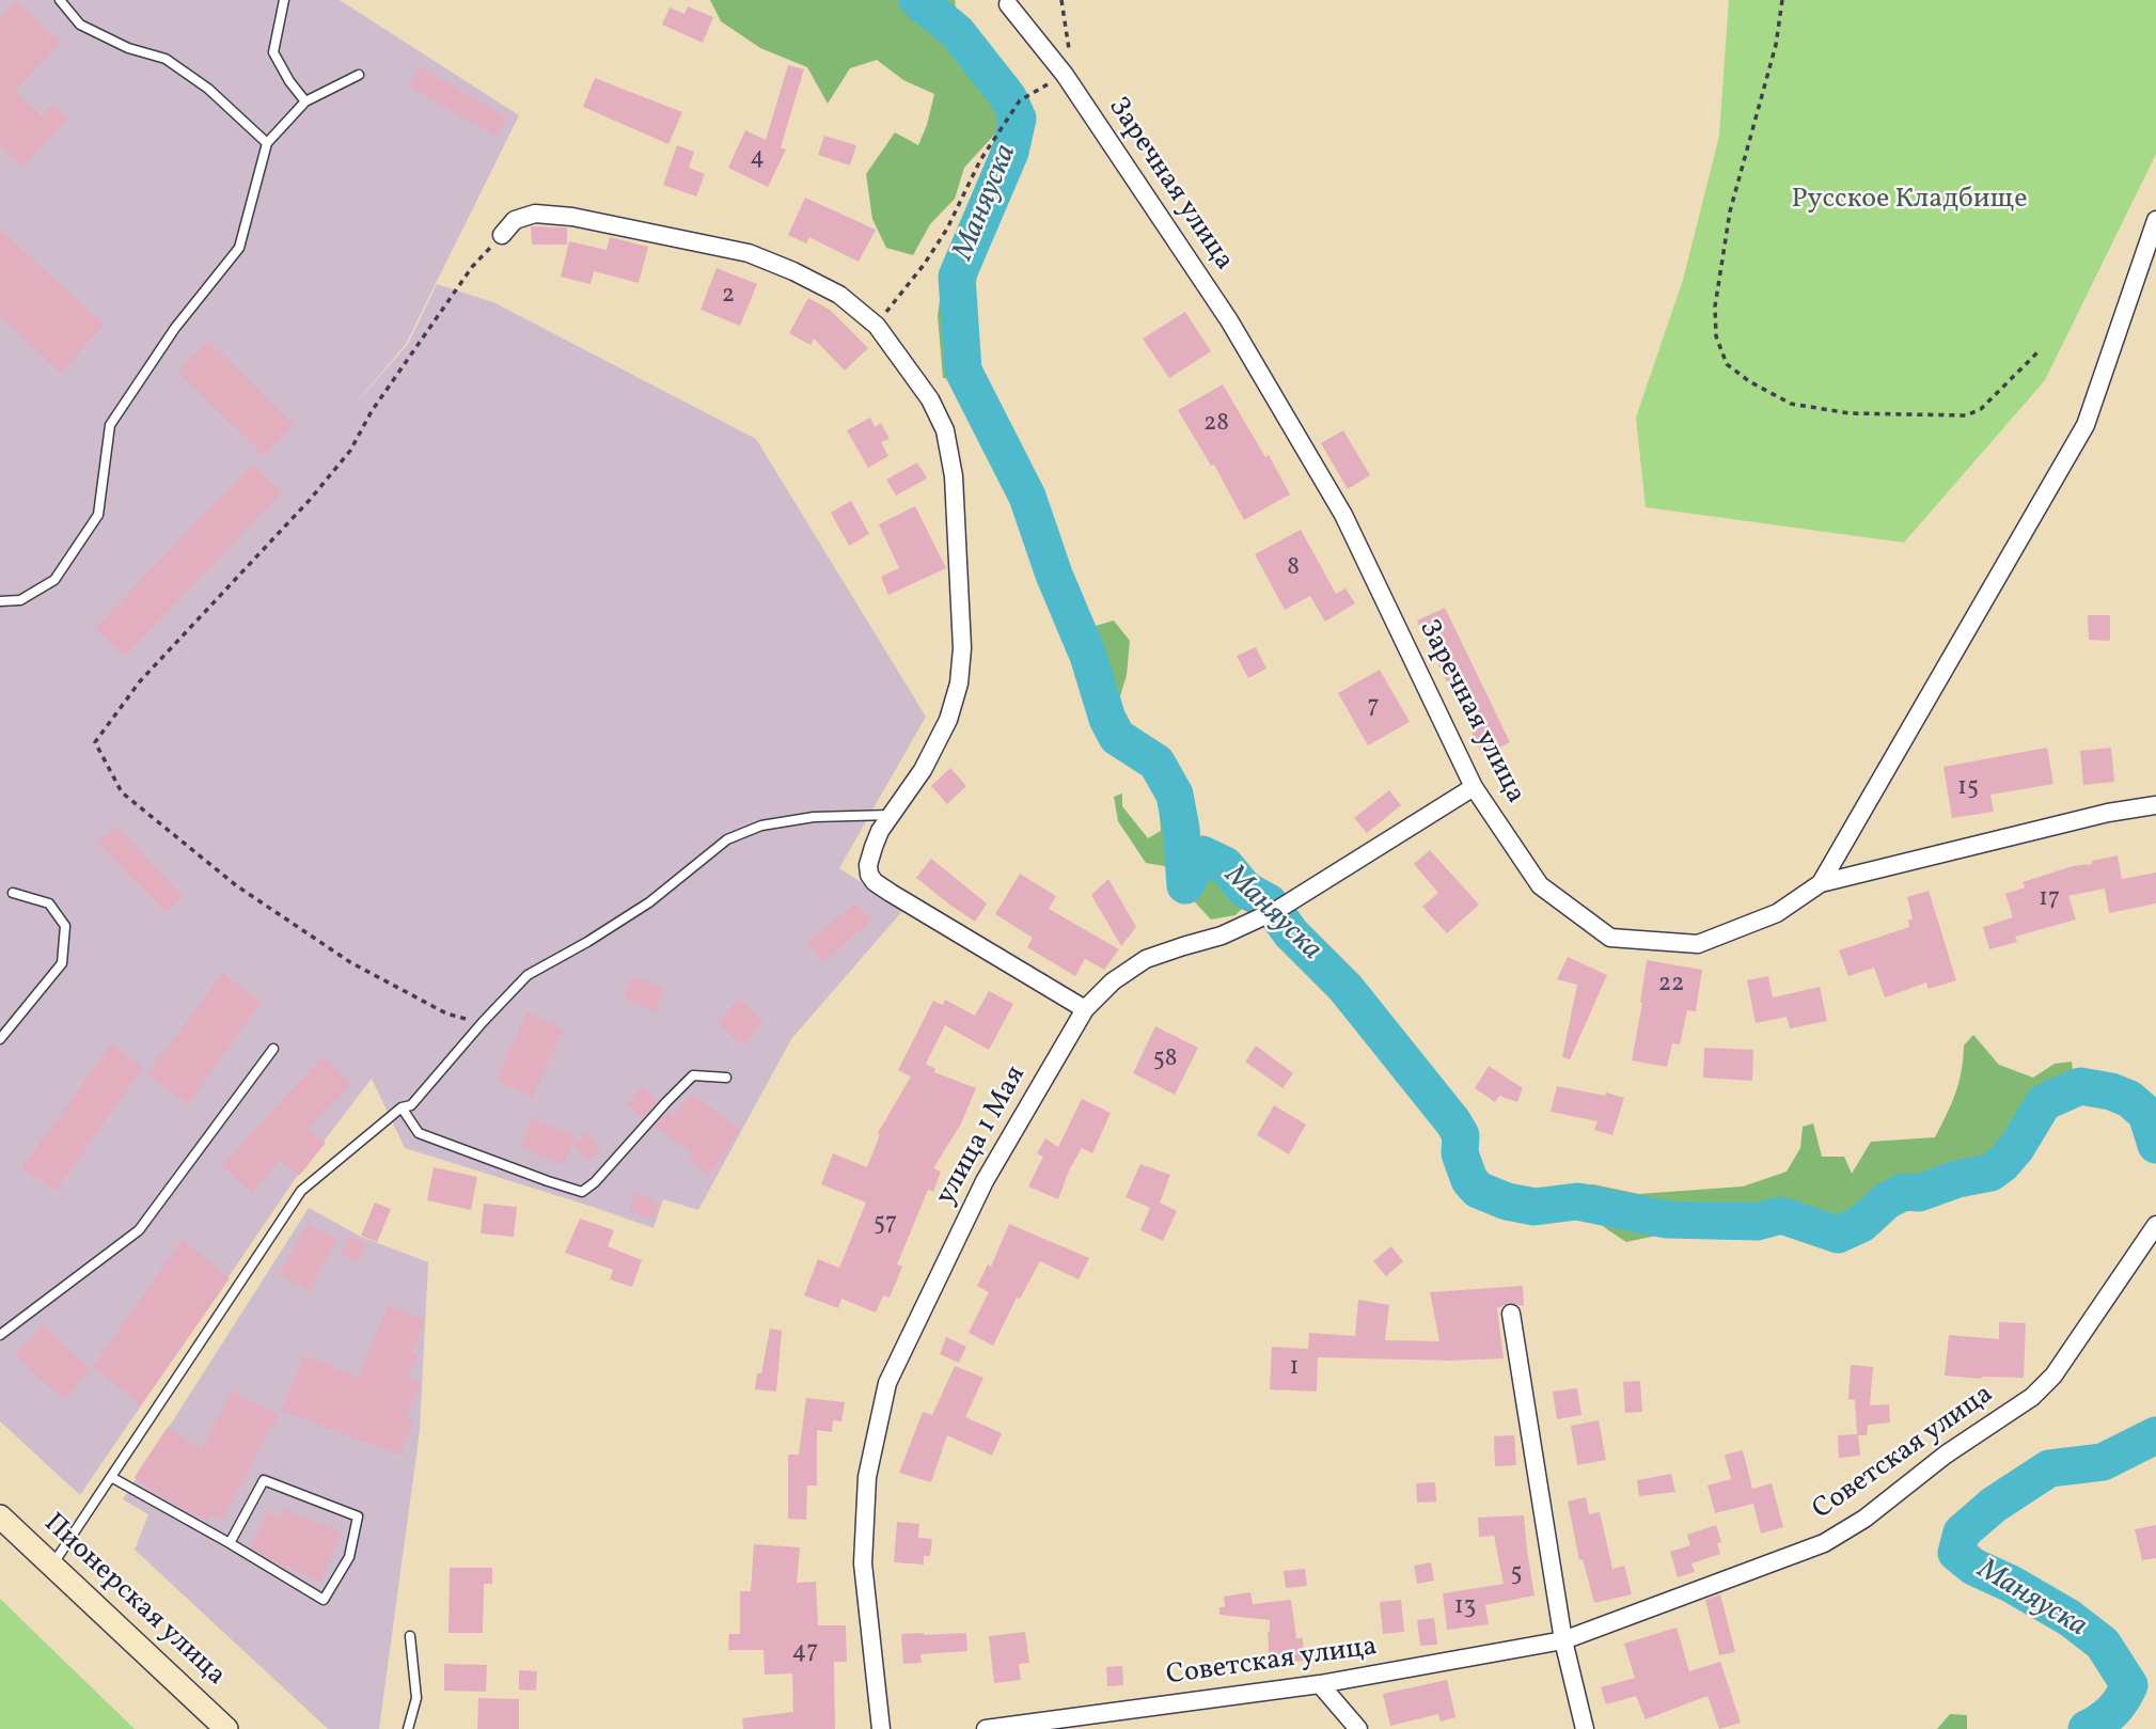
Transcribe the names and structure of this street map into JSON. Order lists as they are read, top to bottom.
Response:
{
  "streets": {
    "main road": ["Пионерская улица"],
    "street": ["Заречная улица", "улица 1 Мая", "Советская улица"]
  },
  "crossings": [
    ["Заречная улица", "улица 1 Мая"]
  ],
  "water": ["Маняуска"],
  "parks": ["Русское Кладбище"],
  "house_numbers": [
    "4",
    "2",
    "28",
    "8",
    "7",
    "15",
    "17",
    "22",
    "58",
    "57",
    "1",
    "5",
    "13",
    "47"
  ]
}
